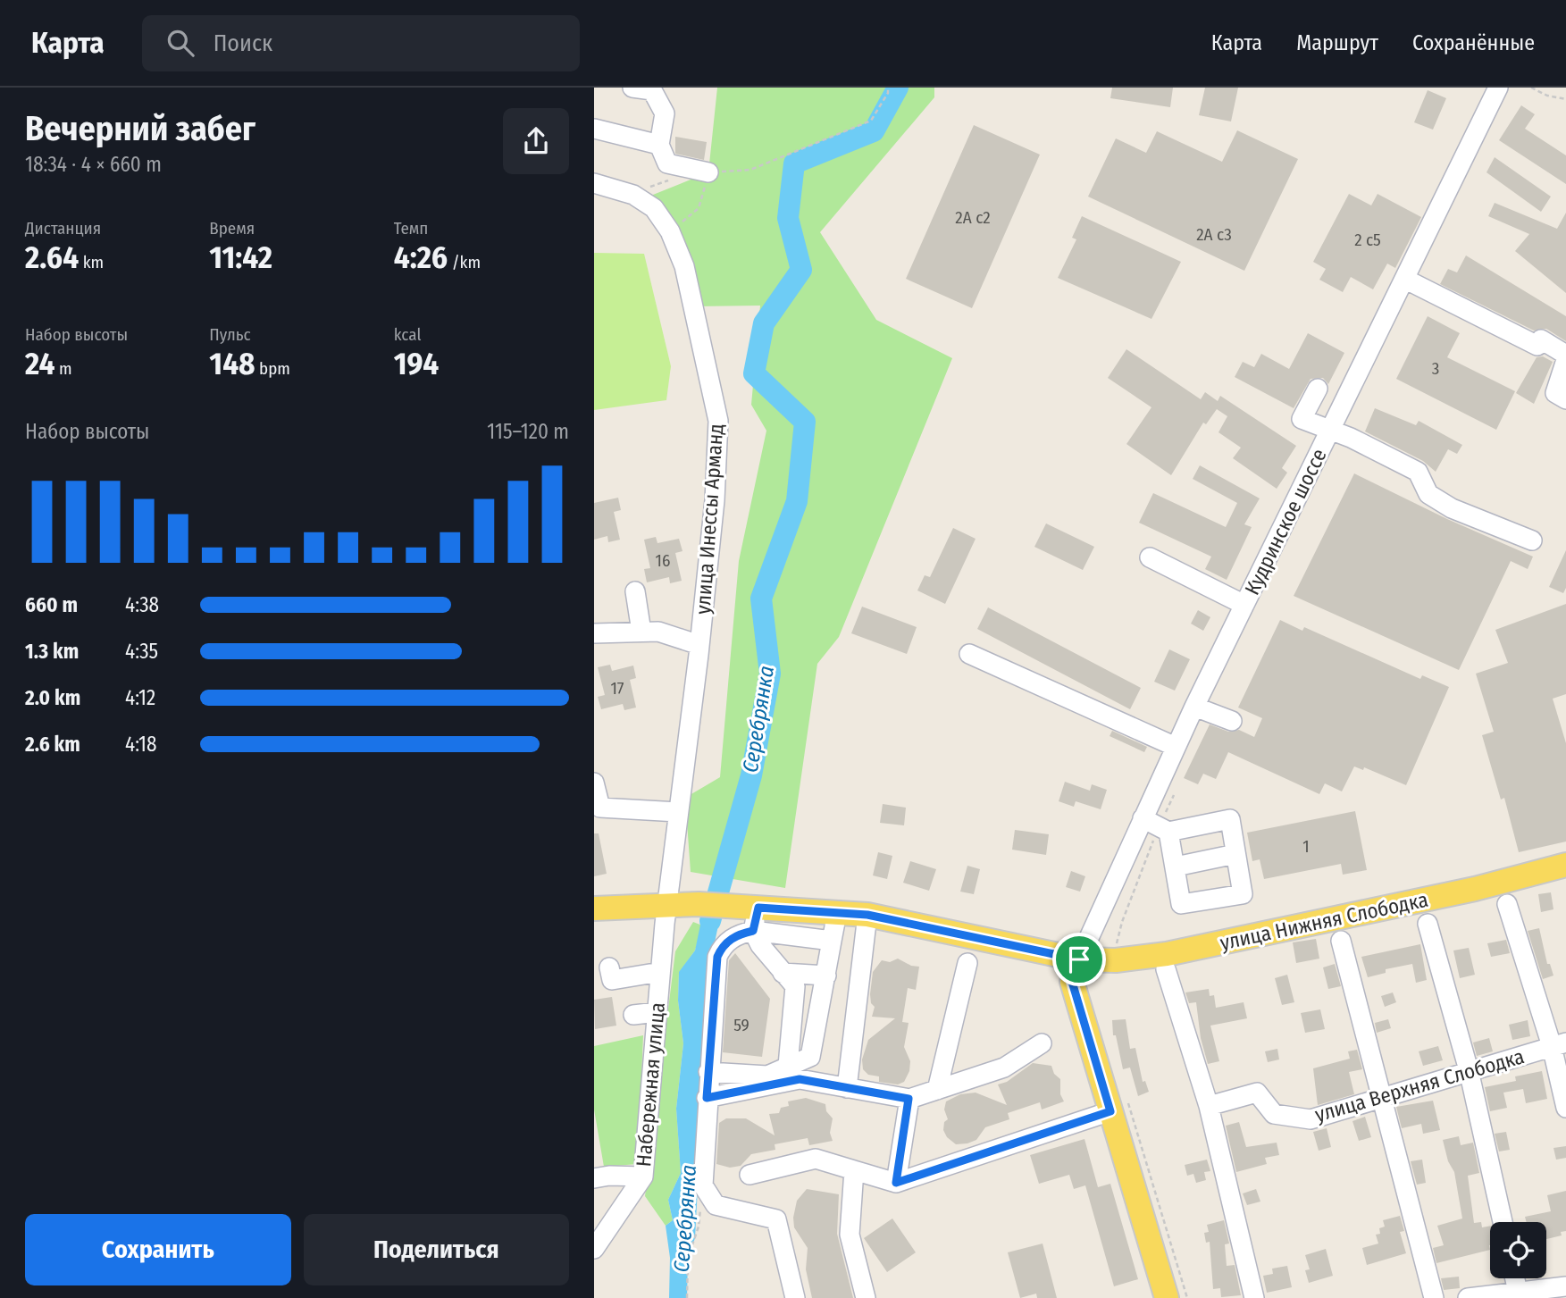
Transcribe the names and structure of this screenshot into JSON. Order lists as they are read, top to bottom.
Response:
{
  "streets": {
    "main road": ["улица Нижняя Слободка"],
    "street": [
      "улица Инессы Арманд",
      "Кудринское шоссе",
      "Набережная улица",
      "улица Верхняя Слободка"
    ]
  },
  "crossings": [
    ["улица Инессы Арманд", "улица Нижняя Слободка"],
    ["улица Инессы Арманд", "Набережная улица"],
    ["Кудринское шоссе", "улица Нижняя Слободка"],
    ["улица Нижняя Слободка", "Набережная улица"]
  ],
  "water": ["Серебрянка"],
  "house_numbers": [
    "2А с2",
    "2А с3",
    "2 с5",
    "3",
    "16",
    "17",
    "1",
    "59"
  ],
  "page": {
    "header": "Карта",
    "search": "Поиск",
    "nav": ["Карта", "Маршрут", "Сохранённые"],
    "heading": ["Вечерний забег", "18:34 · 4 × 660 m"],
    "stats": [
      ["Дистанция", "2.64 km"],
      ["Время", "11:42"],
      ["Темп", "4:26 /km"],
      ["Набор высоты", "24 m"],
      ["Пульс", "148 bpm"],
      ["kcal", "194"]
    ],
    "chart": ["Набор высоты", "115–120 m"],
    "list": [
      {
        "name": "660 m",
        "note": "4:38"
      },
      {
        "name": "1.3 km",
        "note": "4:35"
      },
      {
        "name": "2.0 km",
        "note": "4:12"
      },
      {
        "name": "2.6 km",
        "note": "4:18"
      }
    ],
    "buttons": ["Сохранить", "Поделиться"]
  }
}
